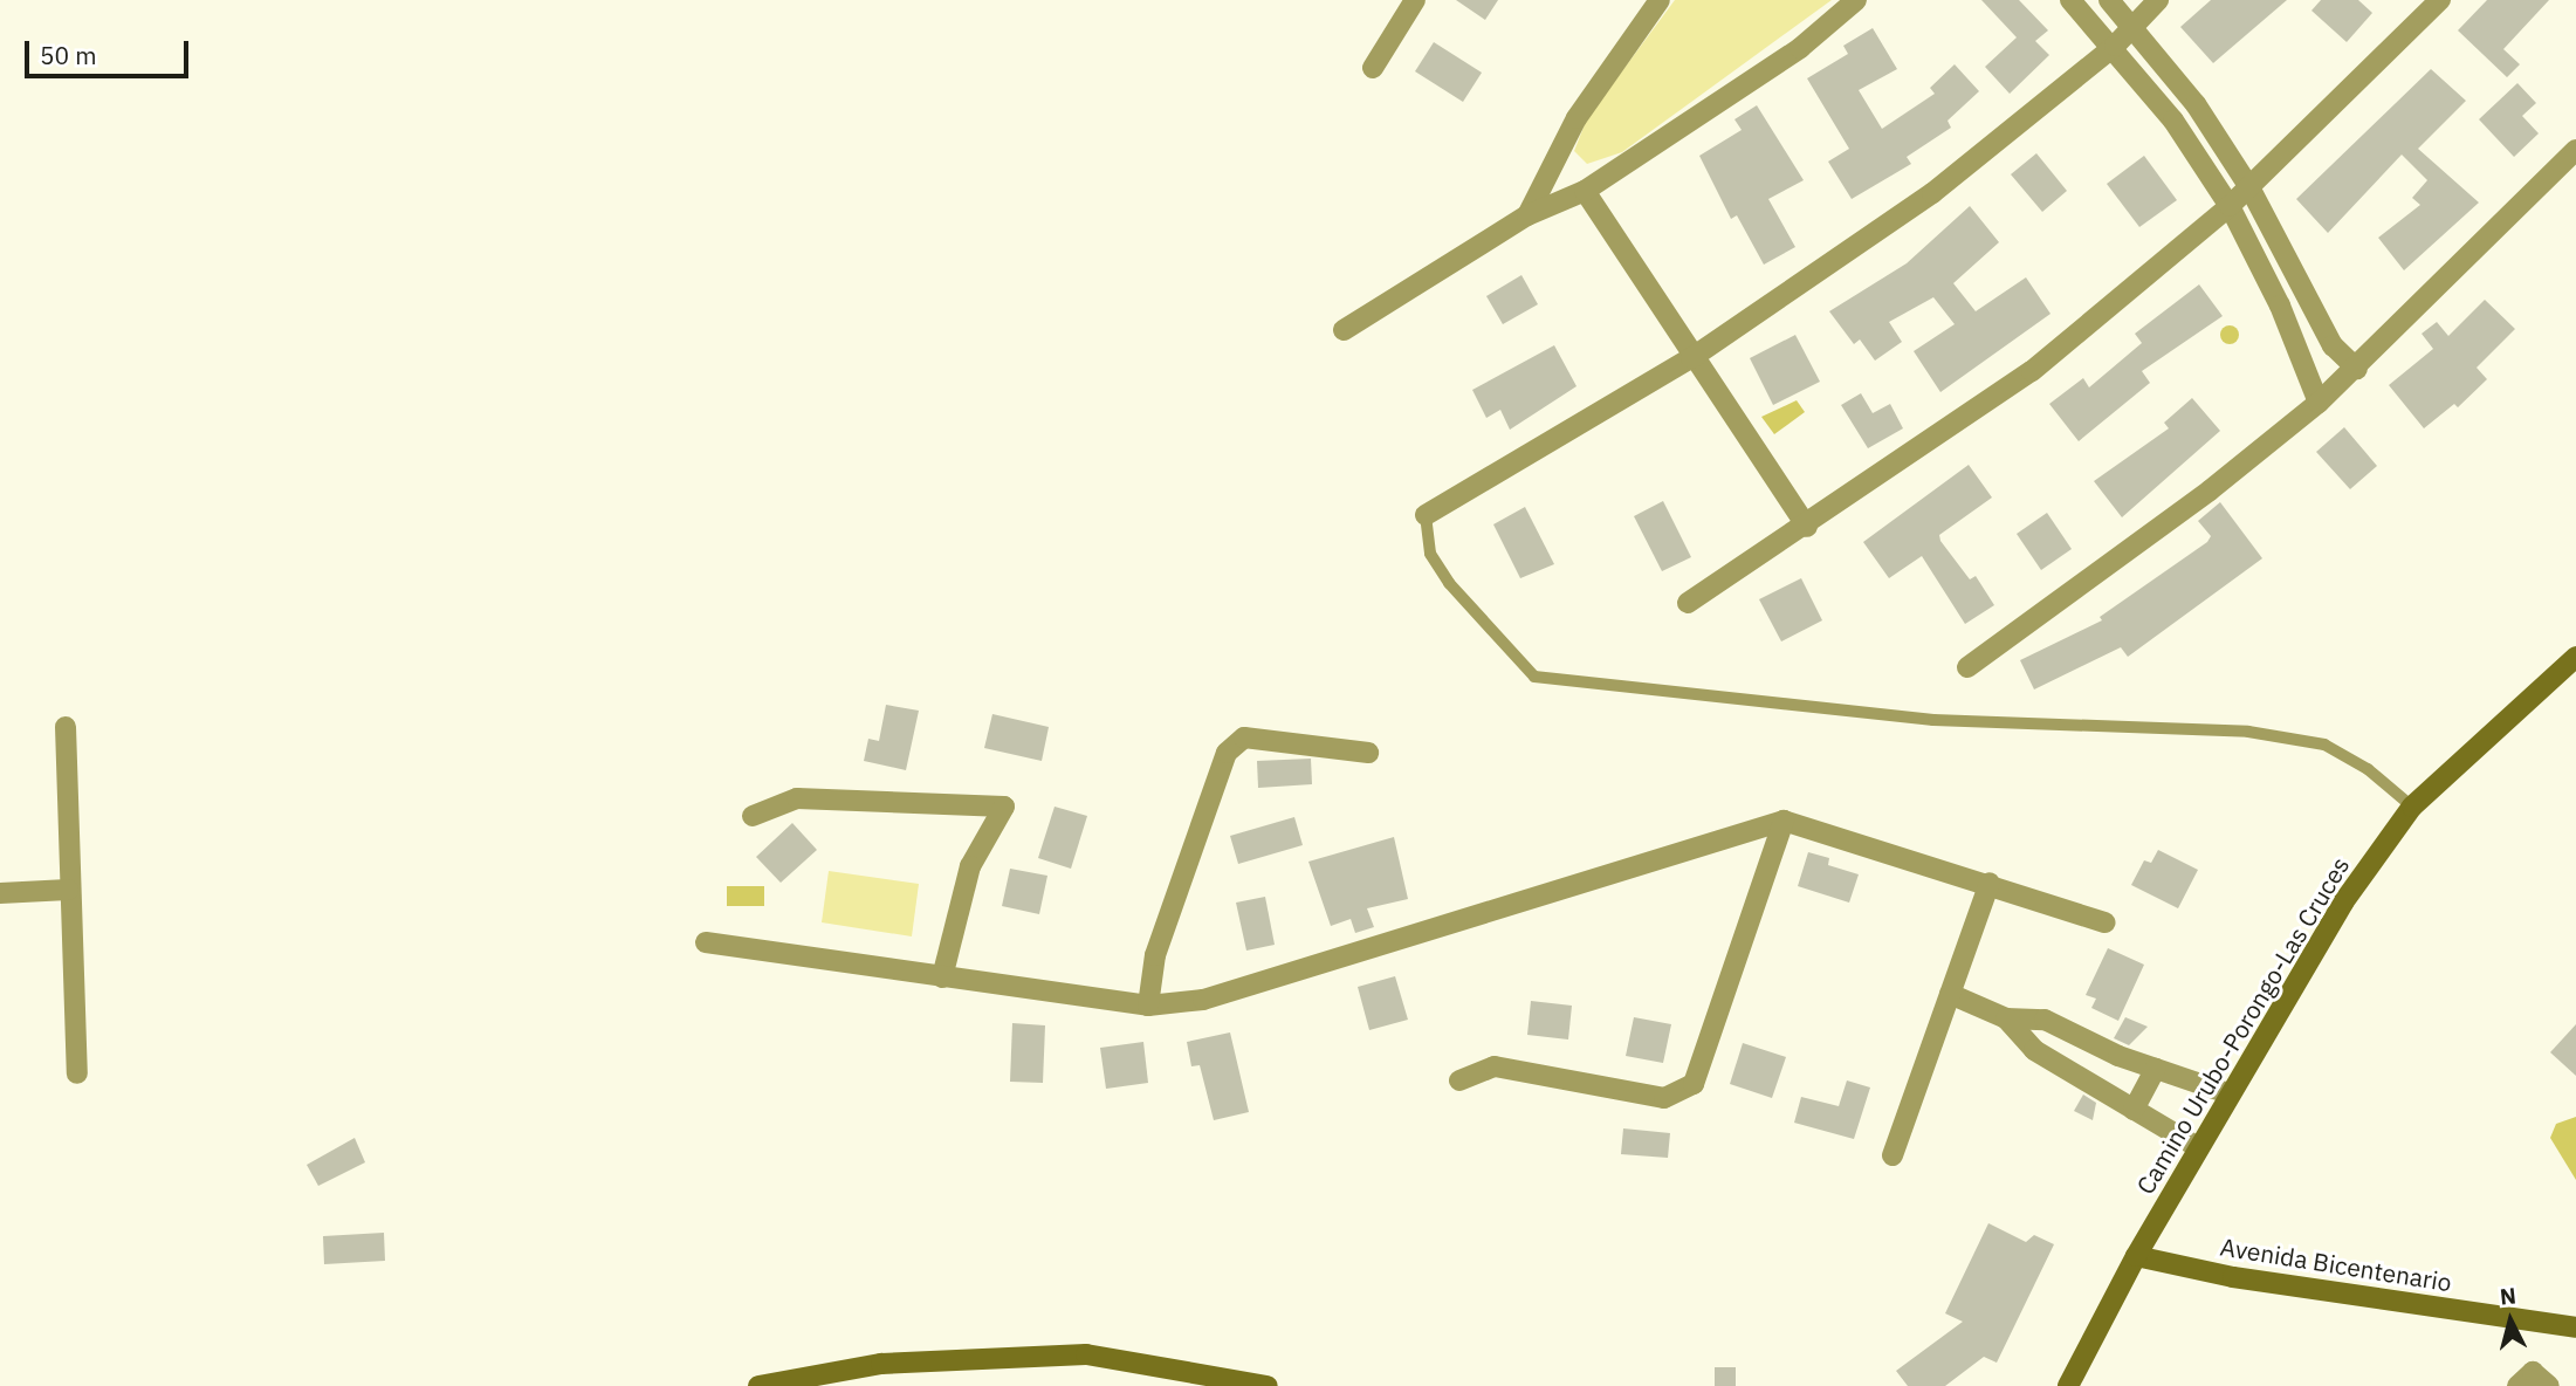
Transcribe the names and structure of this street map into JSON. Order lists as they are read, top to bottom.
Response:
{
  "streets": {
    "street": ["Camino Urubo-Porongo-Las Cruces", "Avenida Bicentenario"]
  },
  "crossings": [
    ["Camino Urubo-Porongo-Las Cruces", "Avenida Bicentenario"]
  ],
  "scale_bar": "50 m",
  "north": "top"
}
